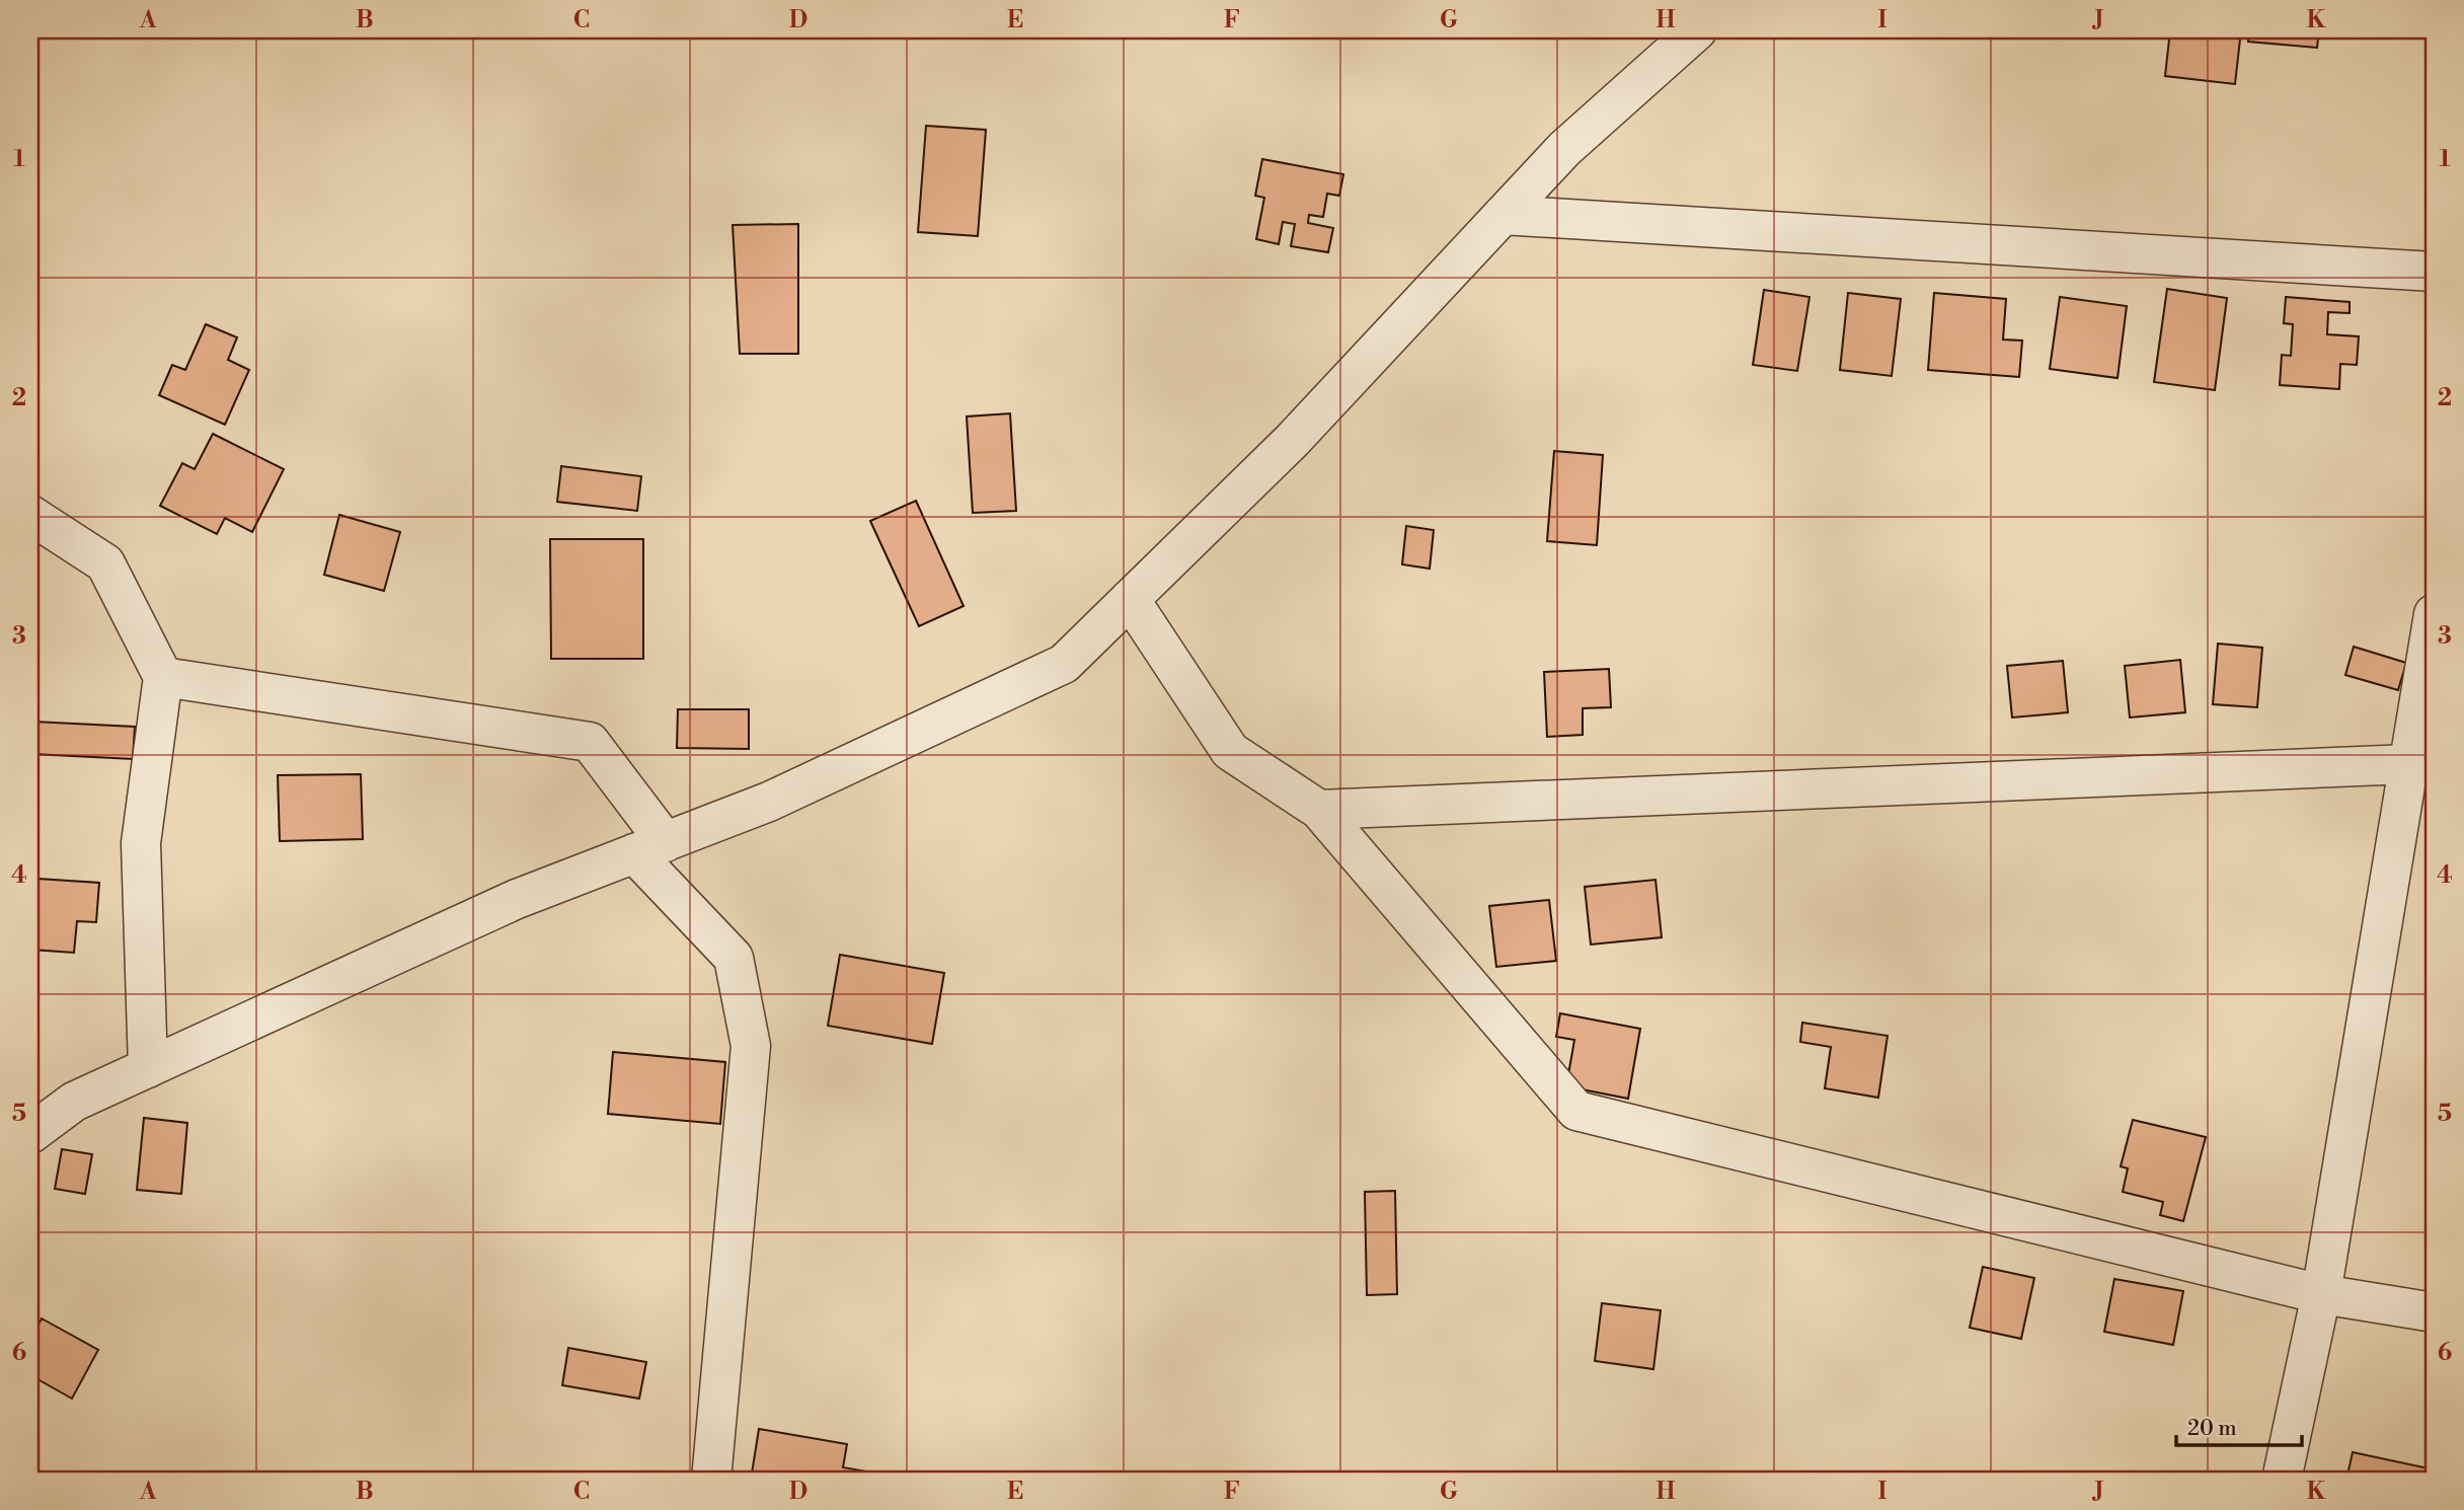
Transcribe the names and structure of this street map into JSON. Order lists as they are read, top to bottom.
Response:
{
  "scale_bar": "20 m",
  "grid": {
    "columns": [
      "A",
      "B",
      "C",
      "D",
      "E",
      "F",
      "G",
      "H",
      "I",
      "J",
      "K"
    ],
    "rows": [
      "1",
      "2",
      "3",
      "4",
      "5",
      "6"
    ]
  }
}
